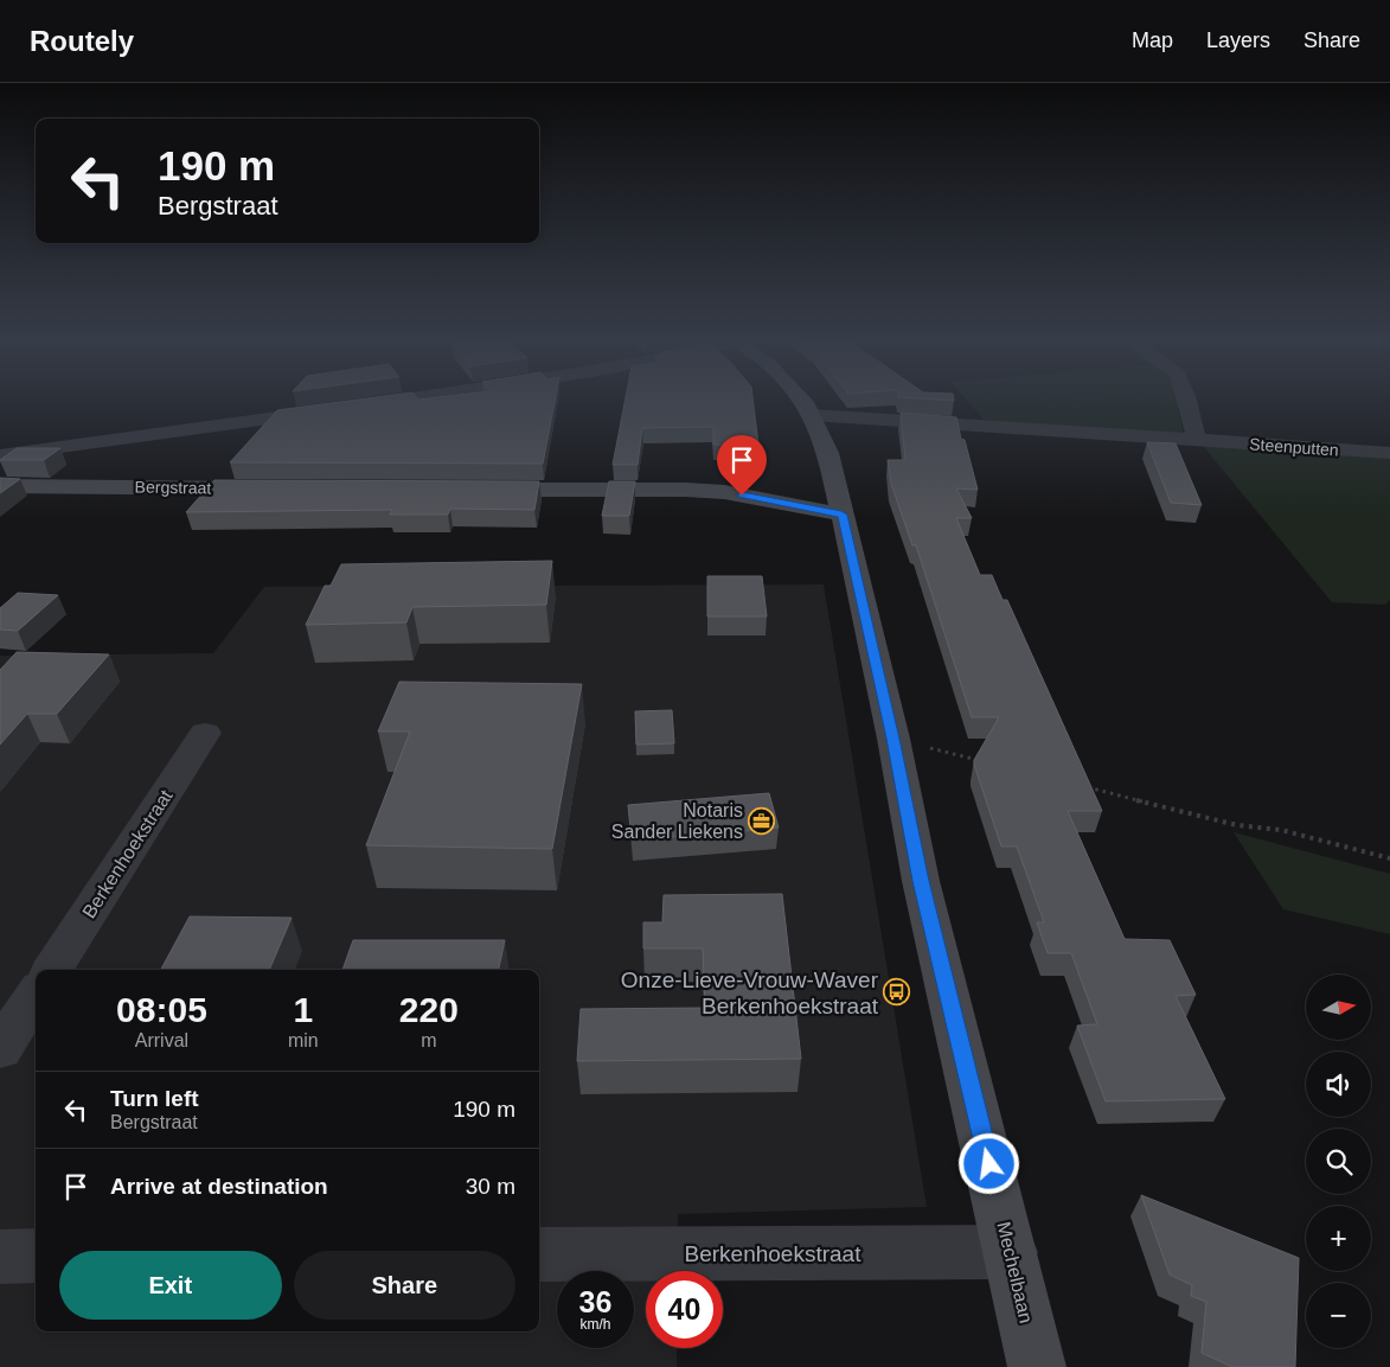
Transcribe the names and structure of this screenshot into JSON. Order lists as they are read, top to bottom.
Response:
{
  "streets": {
    "street": [
      "Steenputten",
      "Bergstraat",
      "Berkenhoekstraat",
      "Mechelbaan"
    ]
  },
  "crossings": [
    ["Steenputten", "Mechelbaan"],
    ["Berkenhoekstraat", "Mechelbaan"]
  ],
  "places": {
    "office": ["Notaris Sander Liekens"],
    "bus stop": ["Onze-Lieve-Vrouw-Waver Berkenhoekstraat"]
  },
  "north": "right",
  "page": {
    "header": "Routely",
    "nav": ["Map", "Layers", "Share"],
    "turn": ["190 m", "Bergstraat"],
    "eta": [
      "08:05",
      "Arrival",
      "1",
      "min",
      "220",
      "m"
    ],
    "map_buttons": ["+", "−"],
    "list": [
      {
        "name": "Turn left",
        "note": "Bergstraat",
        "value": "190 m"
      },
      {
        "name": "Arrive at destination",
        "value": "30 m"
      }
    ],
    "buttons": ["Exit", "Share"],
    "speed": "36 km/h",
    "limit": "40"
  }
}
